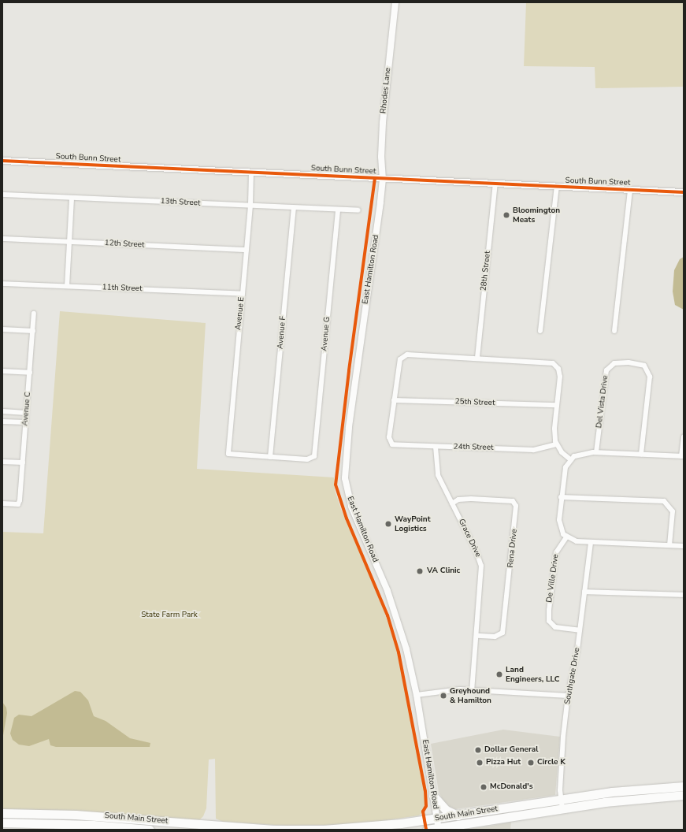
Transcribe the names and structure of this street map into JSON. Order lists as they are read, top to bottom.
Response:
{
  "streets": {
    "highway": ["South Main Street"],
    "street": [
      "Rhodes Lane",
      "South Bunn Street",
      "13th Street",
      "12th Street",
      "East Hamilton Road",
      "28th Street",
      "11th Street",
      "Avenue E",
      "Avenue F",
      "Avenue G",
      "Del Vista Drive",
      "25th Street",
      "Avenue C",
      "24th Street",
      "Grace Drive",
      "Rena Drive",
      "De Ville Drive",
      "Southgate Drive"
    ]
  },
  "crossings": [
    ["Rhodes Lane", "South Bunn Street"],
    ["Rhodes Lane", "East Hamilton Road"],
    ["South Bunn Street", "East Hamilton Road"],
    ["South Bunn Street", "28th Street"],
    ["South Bunn Street", "Avenue E"],
    ["13th Street", "Avenue E"],
    ["13th Street", "Avenue F"],
    ["13th Street", "Avenue G"],
    ["12th Street", "Avenue E"],
    ["East Hamilton Road", "South Main Street"],
    ["11th Street", "Avenue E"],
    ["Avenue E", "Avenue F"],
    ["Avenue E", "Avenue G"],
    ["Avenue F", "Avenue G"],
    ["25th Street", "24th Street"],
    ["24th Street", "Grace Drive"],
    ["Grace Drive", "Rena Drive"],
    ["De Ville Drive", "Southgate Drive"],
    ["Southgate Drive", "South Main Street"]
  ],
  "parks": ["State Farm Park"],
  "places": [
    "Bloomington Meats",
    "WayPoint Logistics",
    "VA Clinic",
    "Land Engineers, LLC",
    "Greyhound & Hamilton",
    "Dollar General",
    "Pizza Hut",
    "Circle K",
    "McDonald's"
  ]
}
